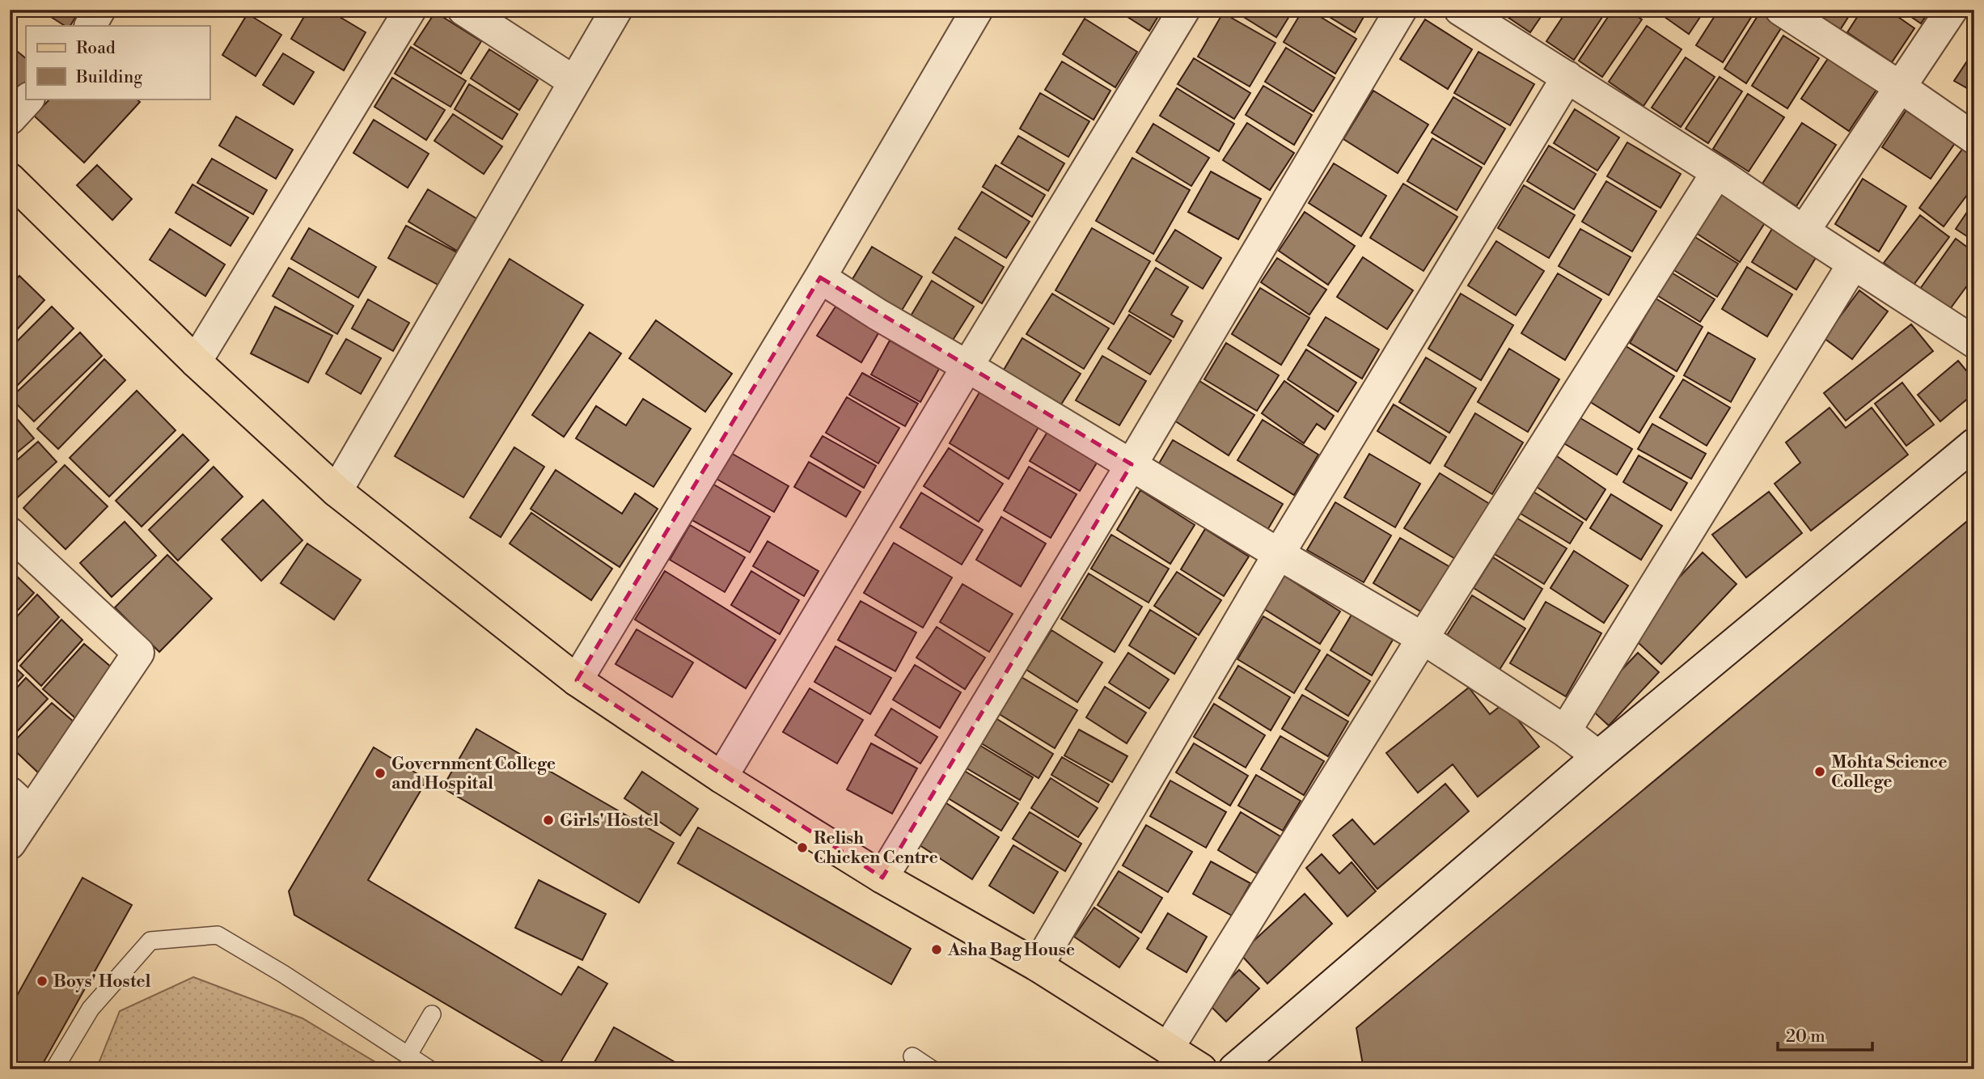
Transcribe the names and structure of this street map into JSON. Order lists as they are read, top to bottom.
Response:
{
  "places": [
    "Mohta Science College",
    "Government College and Hospital",
    "Girls' Hostel",
    "Relish Chicken Centre",
    "Asha Bag House",
    "Boys' Hostel"
  ],
  "legend": ["Road", "Building"],
  "scale_bar": "20 m"
}
